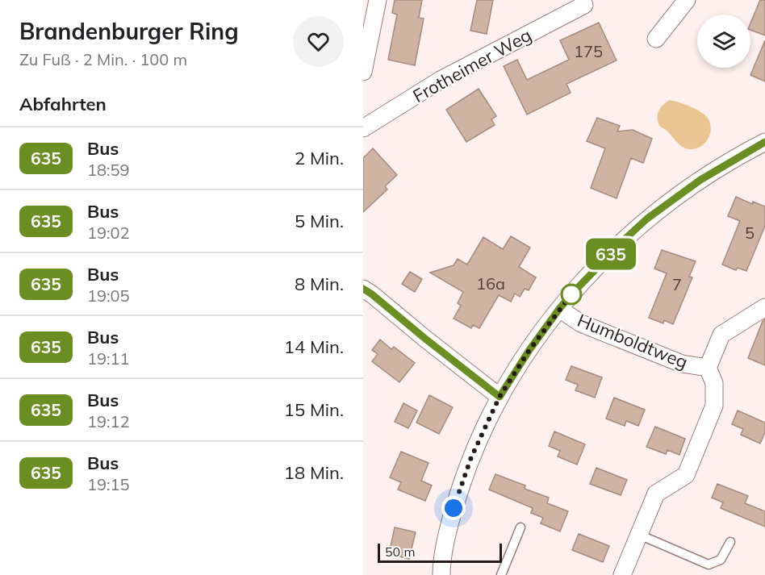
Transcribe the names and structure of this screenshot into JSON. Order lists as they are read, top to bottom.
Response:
{
  "streets": {
    "street": ["Frotheimer Weg", "Humboldtweg"]
  },
  "lines": ["bus line 635"],
  "house_numbers": [
    "175",
    "5",
    "16a",
    "7"
  ],
  "scale_bar": "50 m",
  "page": {
    "heading": [
      ["Brandenburger Ring", "Zu Fuß · 2 Min. · 100 m"],
      "Abfahrten"
    ],
    "on_map": "635",
    "list": [
      {
        "mark": "635",
        "name": "Bus",
        "note": "18:59",
        "value": "2 Min."
      },
      {
        "mark": "635",
        "name": "Bus",
        "note": "19:02",
        "value": "5 Min."
      },
      {
        "mark": "635",
        "name": "Bus",
        "note": "19:05",
        "value": "8 Min."
      },
      {
        "mark": "635",
        "name": "Bus",
        "note": "19:11",
        "value": "14 Min."
      },
      {
        "mark": "635",
        "name": "Bus",
        "note": "19:12",
        "value": "15 Min."
      },
      {
        "mark": "635",
        "name": "Bus",
        "note": "19:15",
        "value": "18 Min."
      }
    ],
    "scale": "50 m"
  }
}
